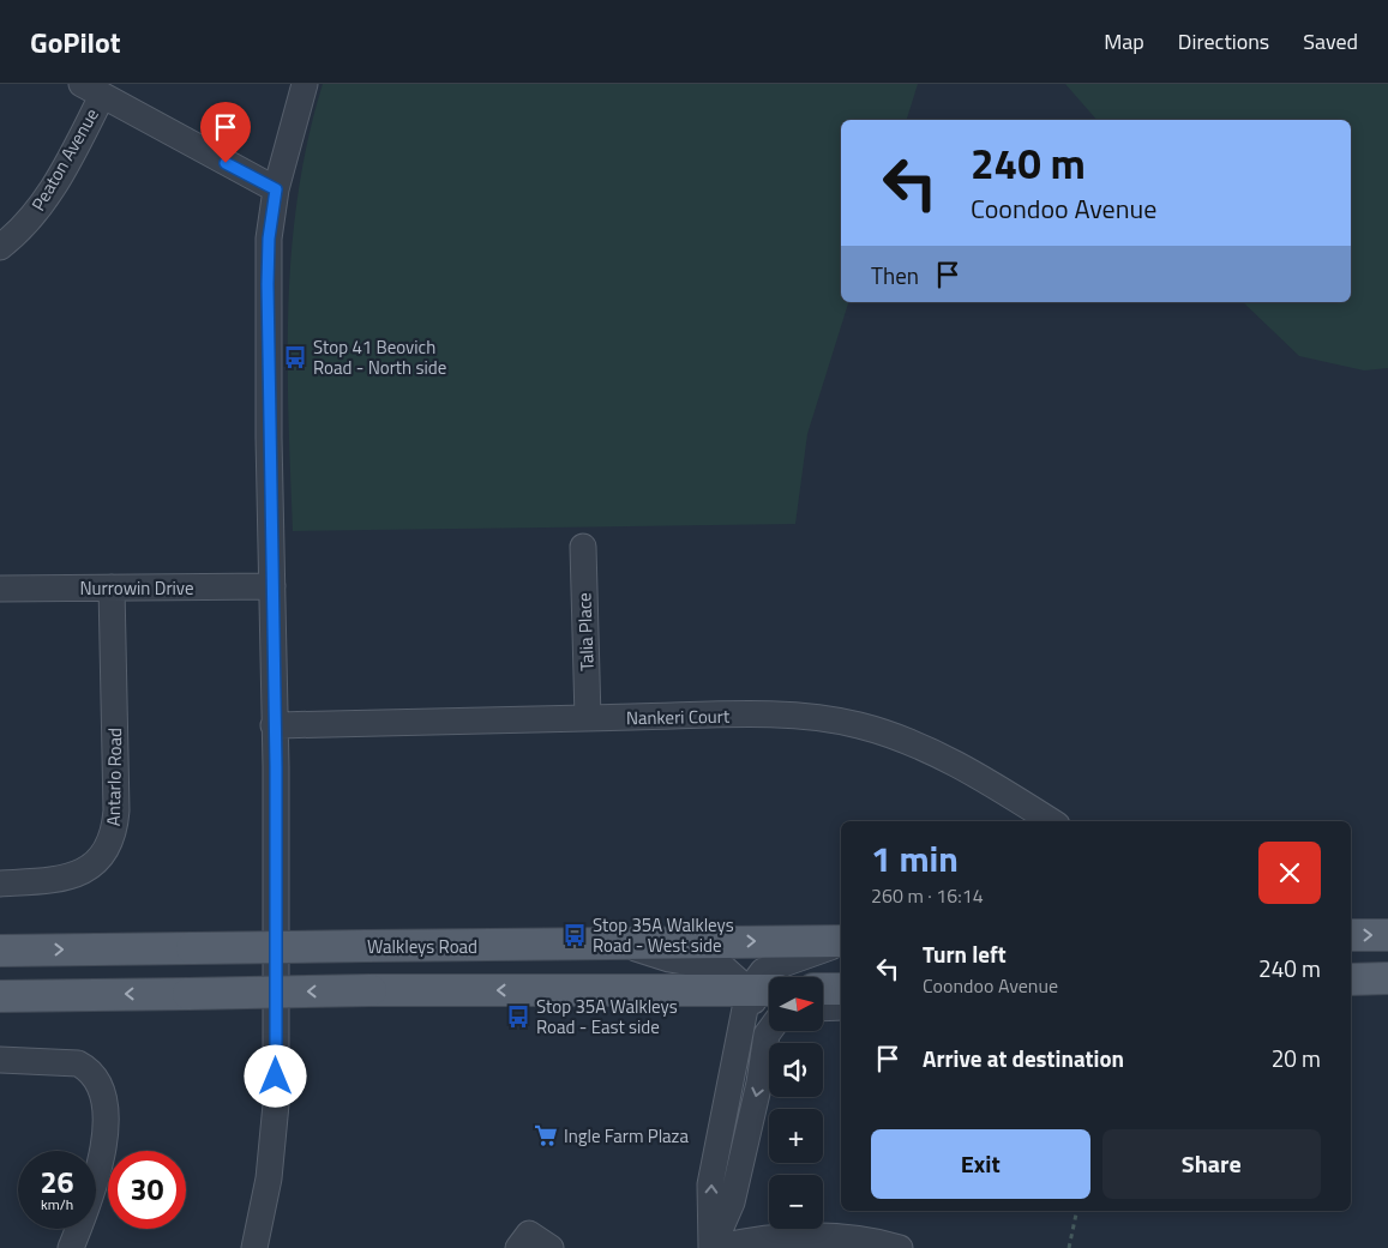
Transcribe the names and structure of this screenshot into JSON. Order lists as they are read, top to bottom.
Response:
{
  "streets": {
    "main road": ["Walkleys Road"],
    "street": [
      "Peaton Avenue",
      "Nurrowin Drive",
      "Talia Place",
      "Nankeri Court",
      "Antarlo Road"
    ]
  },
  "crossings": [
    ["Nurrowin Drive", "Antarlo Road"],
    ["Talia Place", "Nankeri Court"]
  ],
  "places": {
    "bus stop": ["Stop 41 Beovich Road - North side", "Stop 35A Walkleys Road - West side", "Stop 35A Walkleys Road - East side"],
    "supermarket": ["Ingle Farm Plaza"]
  },
  "north": "right",
  "page": {
    "header": "GoPilot",
    "nav": ["Map", "Directions", "Saved"],
    "turn": ["240 m", "Coondoo Avenue"],
    "then": "Then",
    "heading": ["1 min", "260 m · 16:14"],
    "list": [
      {
        "name": "Turn left",
        "note": "Coondoo Avenue",
        "value": "240 m"
      },
      {
        "name": "Arrive at destination",
        "value": "20 m"
      }
    ],
    "map_buttons": ["+", "−"],
    "buttons": ["Exit", "Share"],
    "speed": "26 km/h",
    "limit": "30"
  }
}
